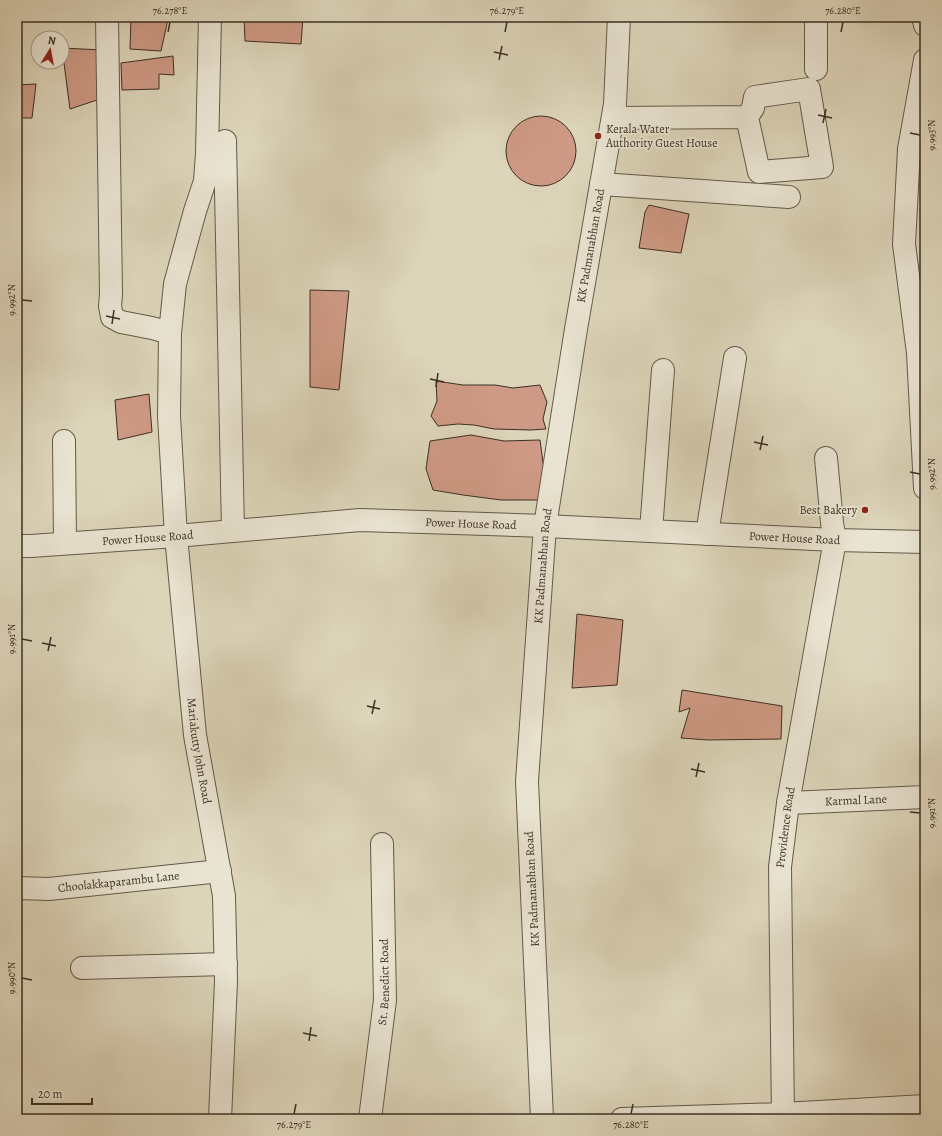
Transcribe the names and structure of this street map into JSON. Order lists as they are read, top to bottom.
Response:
{
  "streets": {
    "street": [
      "KK Padmanabhan Road",
      "Power House Road",
      "Mariakutty John Road",
      "Karmal Lane",
      "Providence Road",
      "Choolakkaparambu Lane",
      "St. Benedict Road"
    ]
  },
  "crossings": [
    ["KK Padmanabhan Road", "Power House Road"],
    ["Power House Road", "Mariakutty John Road"],
    ["Power House Road", "Providence Road"],
    ["Mariakutty John Road", "Choolakkaparambu Lane"],
    ["Karmal Lane", "Providence Road"]
  ],
  "places": ["Kerala Water Authority Guest House", "Best Bakery"],
  "scale_bar": "20 m",
  "north": "top",
  "coordinates": [
    "76.278°E",
    "76.279°E",
    "76.280°E",
    "9.993°N",
    "9.992°N",
    "9.991°N",
    "9.990°N"
  ]
}
